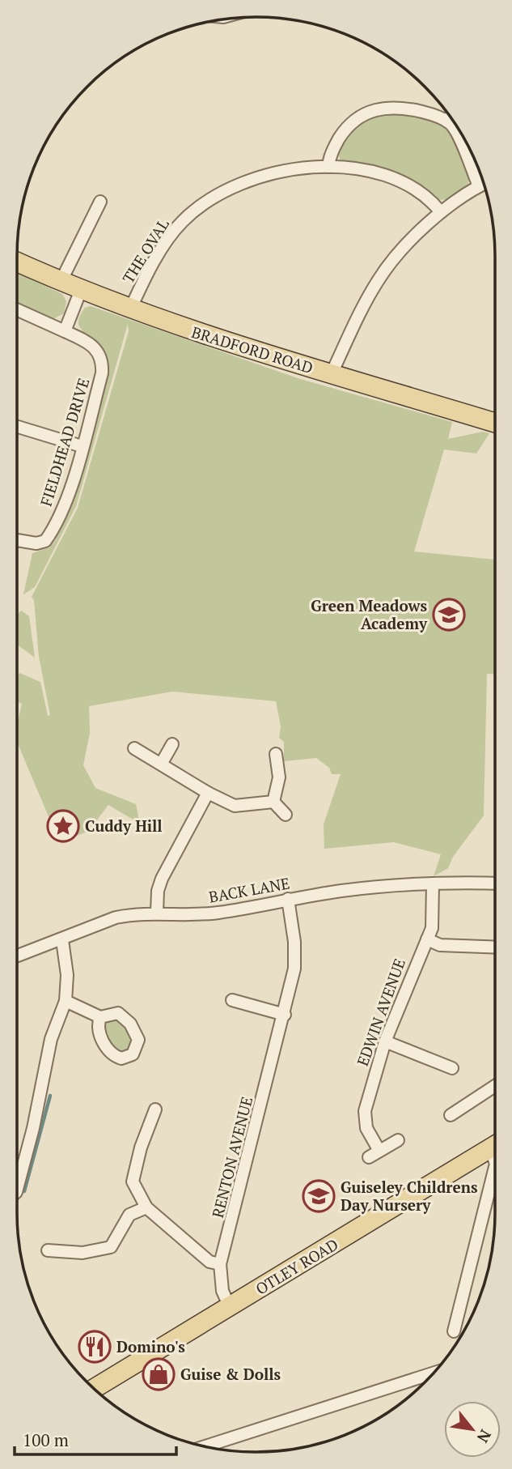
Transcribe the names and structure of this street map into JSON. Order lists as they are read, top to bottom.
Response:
{
  "streets": {
    "main road": ["BRADFORD ROAD", "OTLEY ROAD"],
    "street": [
      "THE OVAL",
      "FIELDHEAD DRIVE",
      "BACK LANE",
      "EDWIN AVENUE",
      "RENTON AVENUE"
    ]
  },
  "crossings": [
    ["THE OVAL", "BRADFORD ROAD"],
    ["BACK LANE", "EDWIN AVENUE"],
    ["BACK LANE", "RENTON AVENUE"],
    ["RENTON AVENUE", "OTLEY ROAD"]
  ],
  "places": {
    "school or university": ["Green Meadows Academy", "Guiseley Childrens Day Nursery"],
    "place": ["Cuddy Hill"],
    "restaurant": ["Domino's"],
    "shop": ["Guise & Dolls"]
  },
  "scale_bar": "100 m",
  "north": "bottom right"
}
